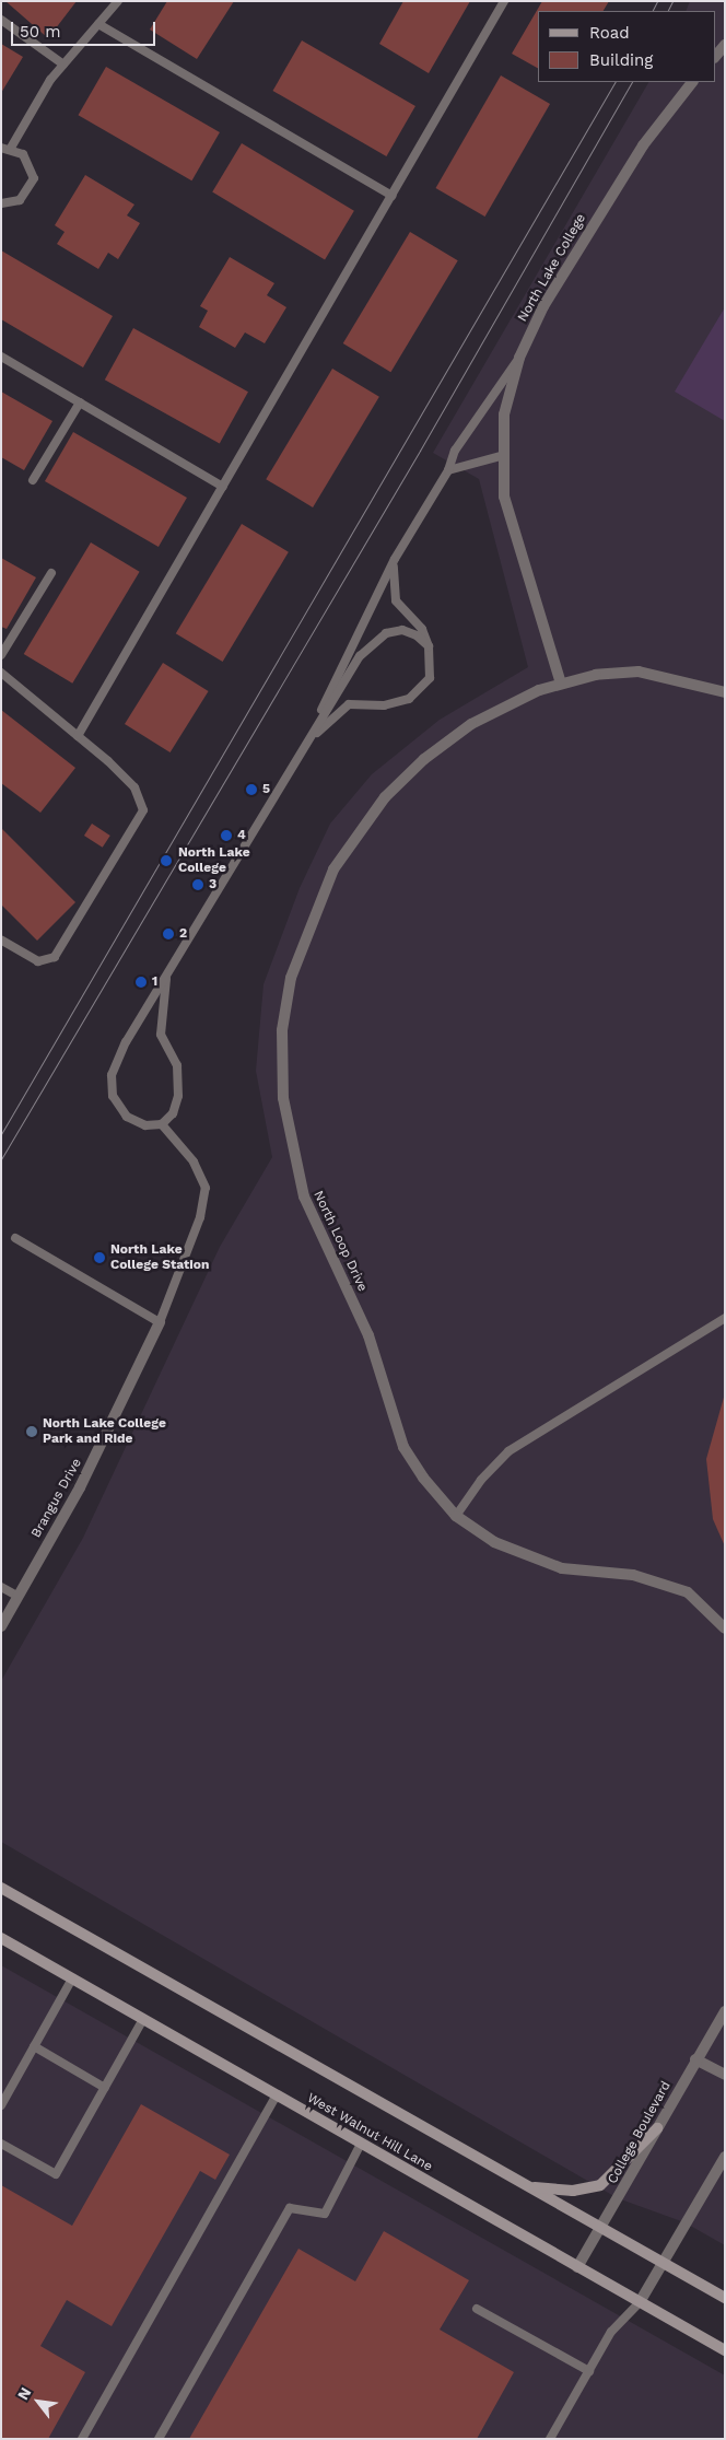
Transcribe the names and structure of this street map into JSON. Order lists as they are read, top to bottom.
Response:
{
  "streets": {
    "main road": ["West Walnut Hill Lane"],
    "street": [
      "North Lake College",
      "North Loop Drive",
      "Brangus Drive",
      "College Boulevard"
    ]
  },
  "crossings": [
    ["North Lake College", "North Loop Drive"],
    ["West Walnut Hill Lane", "College Boulevard"]
  ],
  "places": [
    "5",
    "4",
    "North Lake College",
    "3",
    "2",
    "1",
    "North Lake College Station",
    "North Lake College Park and Ride"
  ],
  "legend": ["Road", "Building"],
  "scale_bar": "50 m",
  "north": "top left"
}
